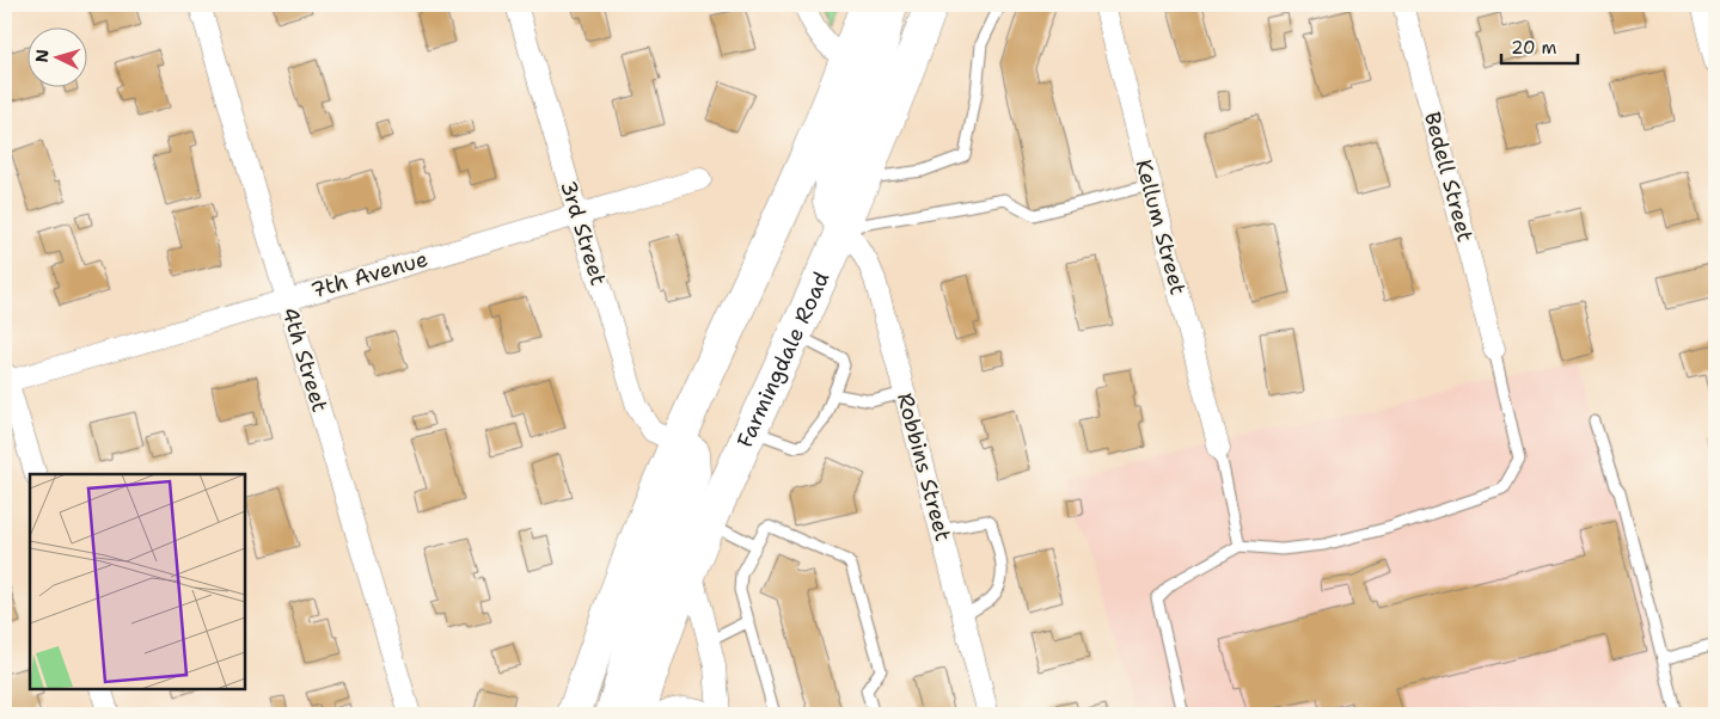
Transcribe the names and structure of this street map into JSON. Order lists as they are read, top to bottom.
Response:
{
  "streets": {
    "main road": ["Farmingdale Road"],
    "street": [
      "Bedell Street",
      "Kellum Street",
      "3rd Street",
      "7th Avenue",
      "4th Street",
      "Robbins Street"
    ]
  },
  "crossings": [
    ["3rd Street", "7th Avenue"],
    ["7th Avenue", "4th Street"],
    ["Farmingdale Road", "Robbins Street"]
  ],
  "scale_bar": "20 m",
  "north": "left"
}
